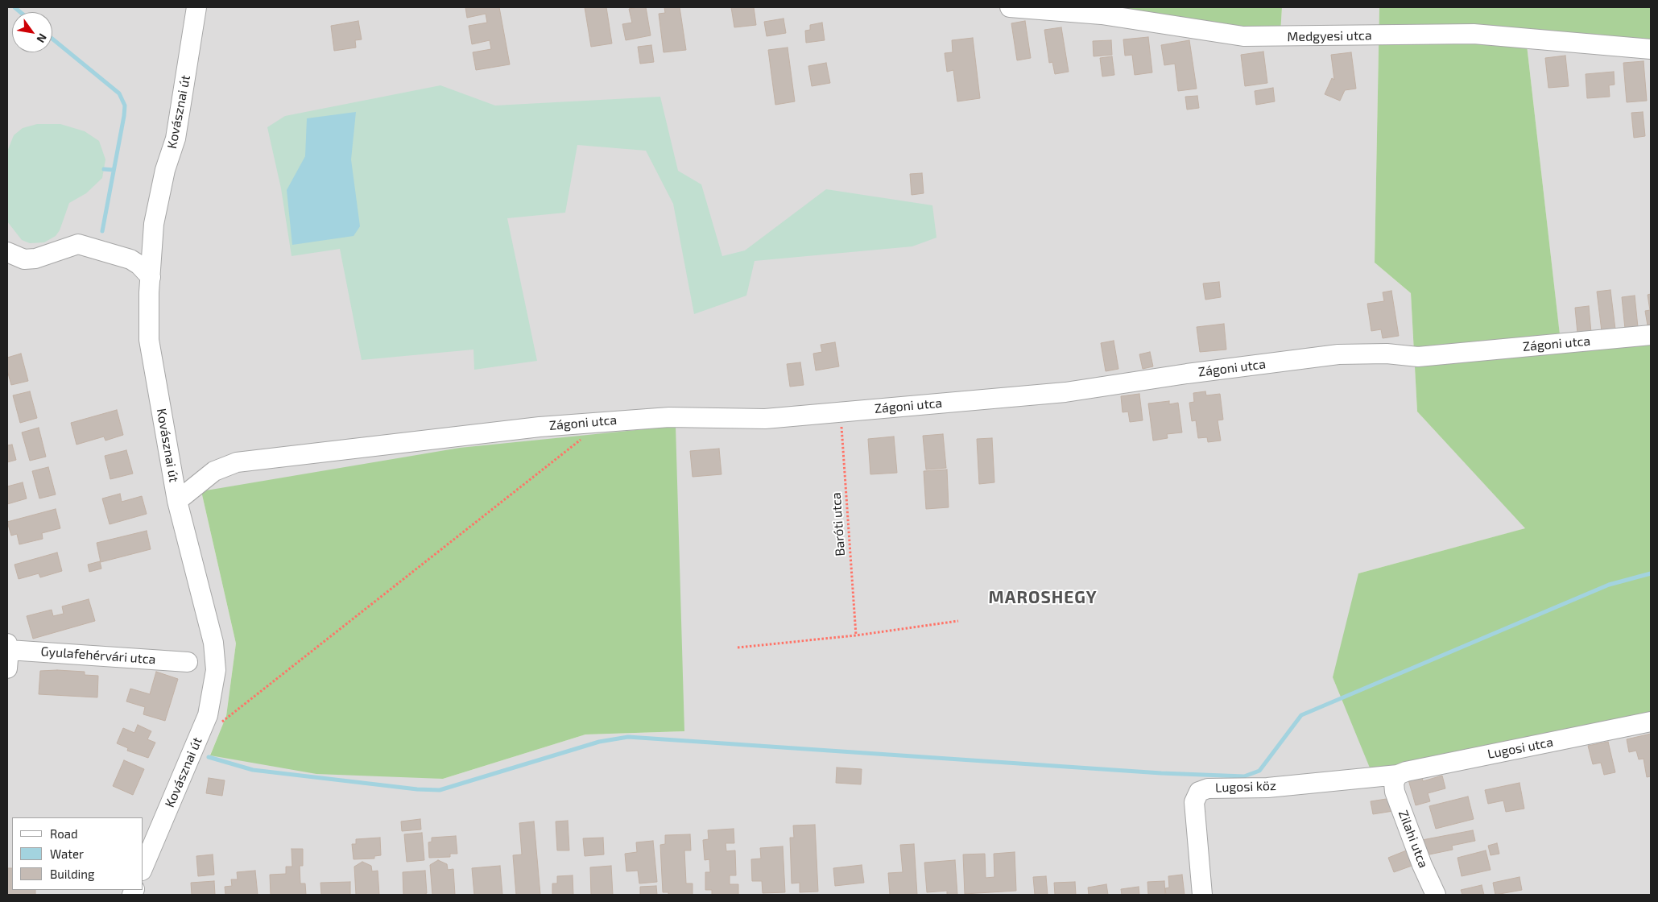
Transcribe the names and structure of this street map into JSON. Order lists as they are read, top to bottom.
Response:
{
  "streets": {
    "street": [
      "Medgyesi utca",
      "Kovásznai út",
      "Zágoni utca",
      "Gyulafehérvári utca",
      "Lugosi utca",
      "Lugosi köz",
      "Zilahi utca"
    ],
    "path": ["Baróti utca"]
  },
  "crossings": [
    ["Kovásznai út", "Zágoni utca"],
    ["Zágoni utca", "Baróti utca"],
    ["Lugosi utca", "Lugosi köz"],
    ["Lugosi utca", "Zilahi utca"],
    ["Lugosi köz", "Zilahi utca"]
  ],
  "districts": ["MAROSHEGY"],
  "legend": ["Road", "Water", "Building"],
  "north": "bottom right"
}
